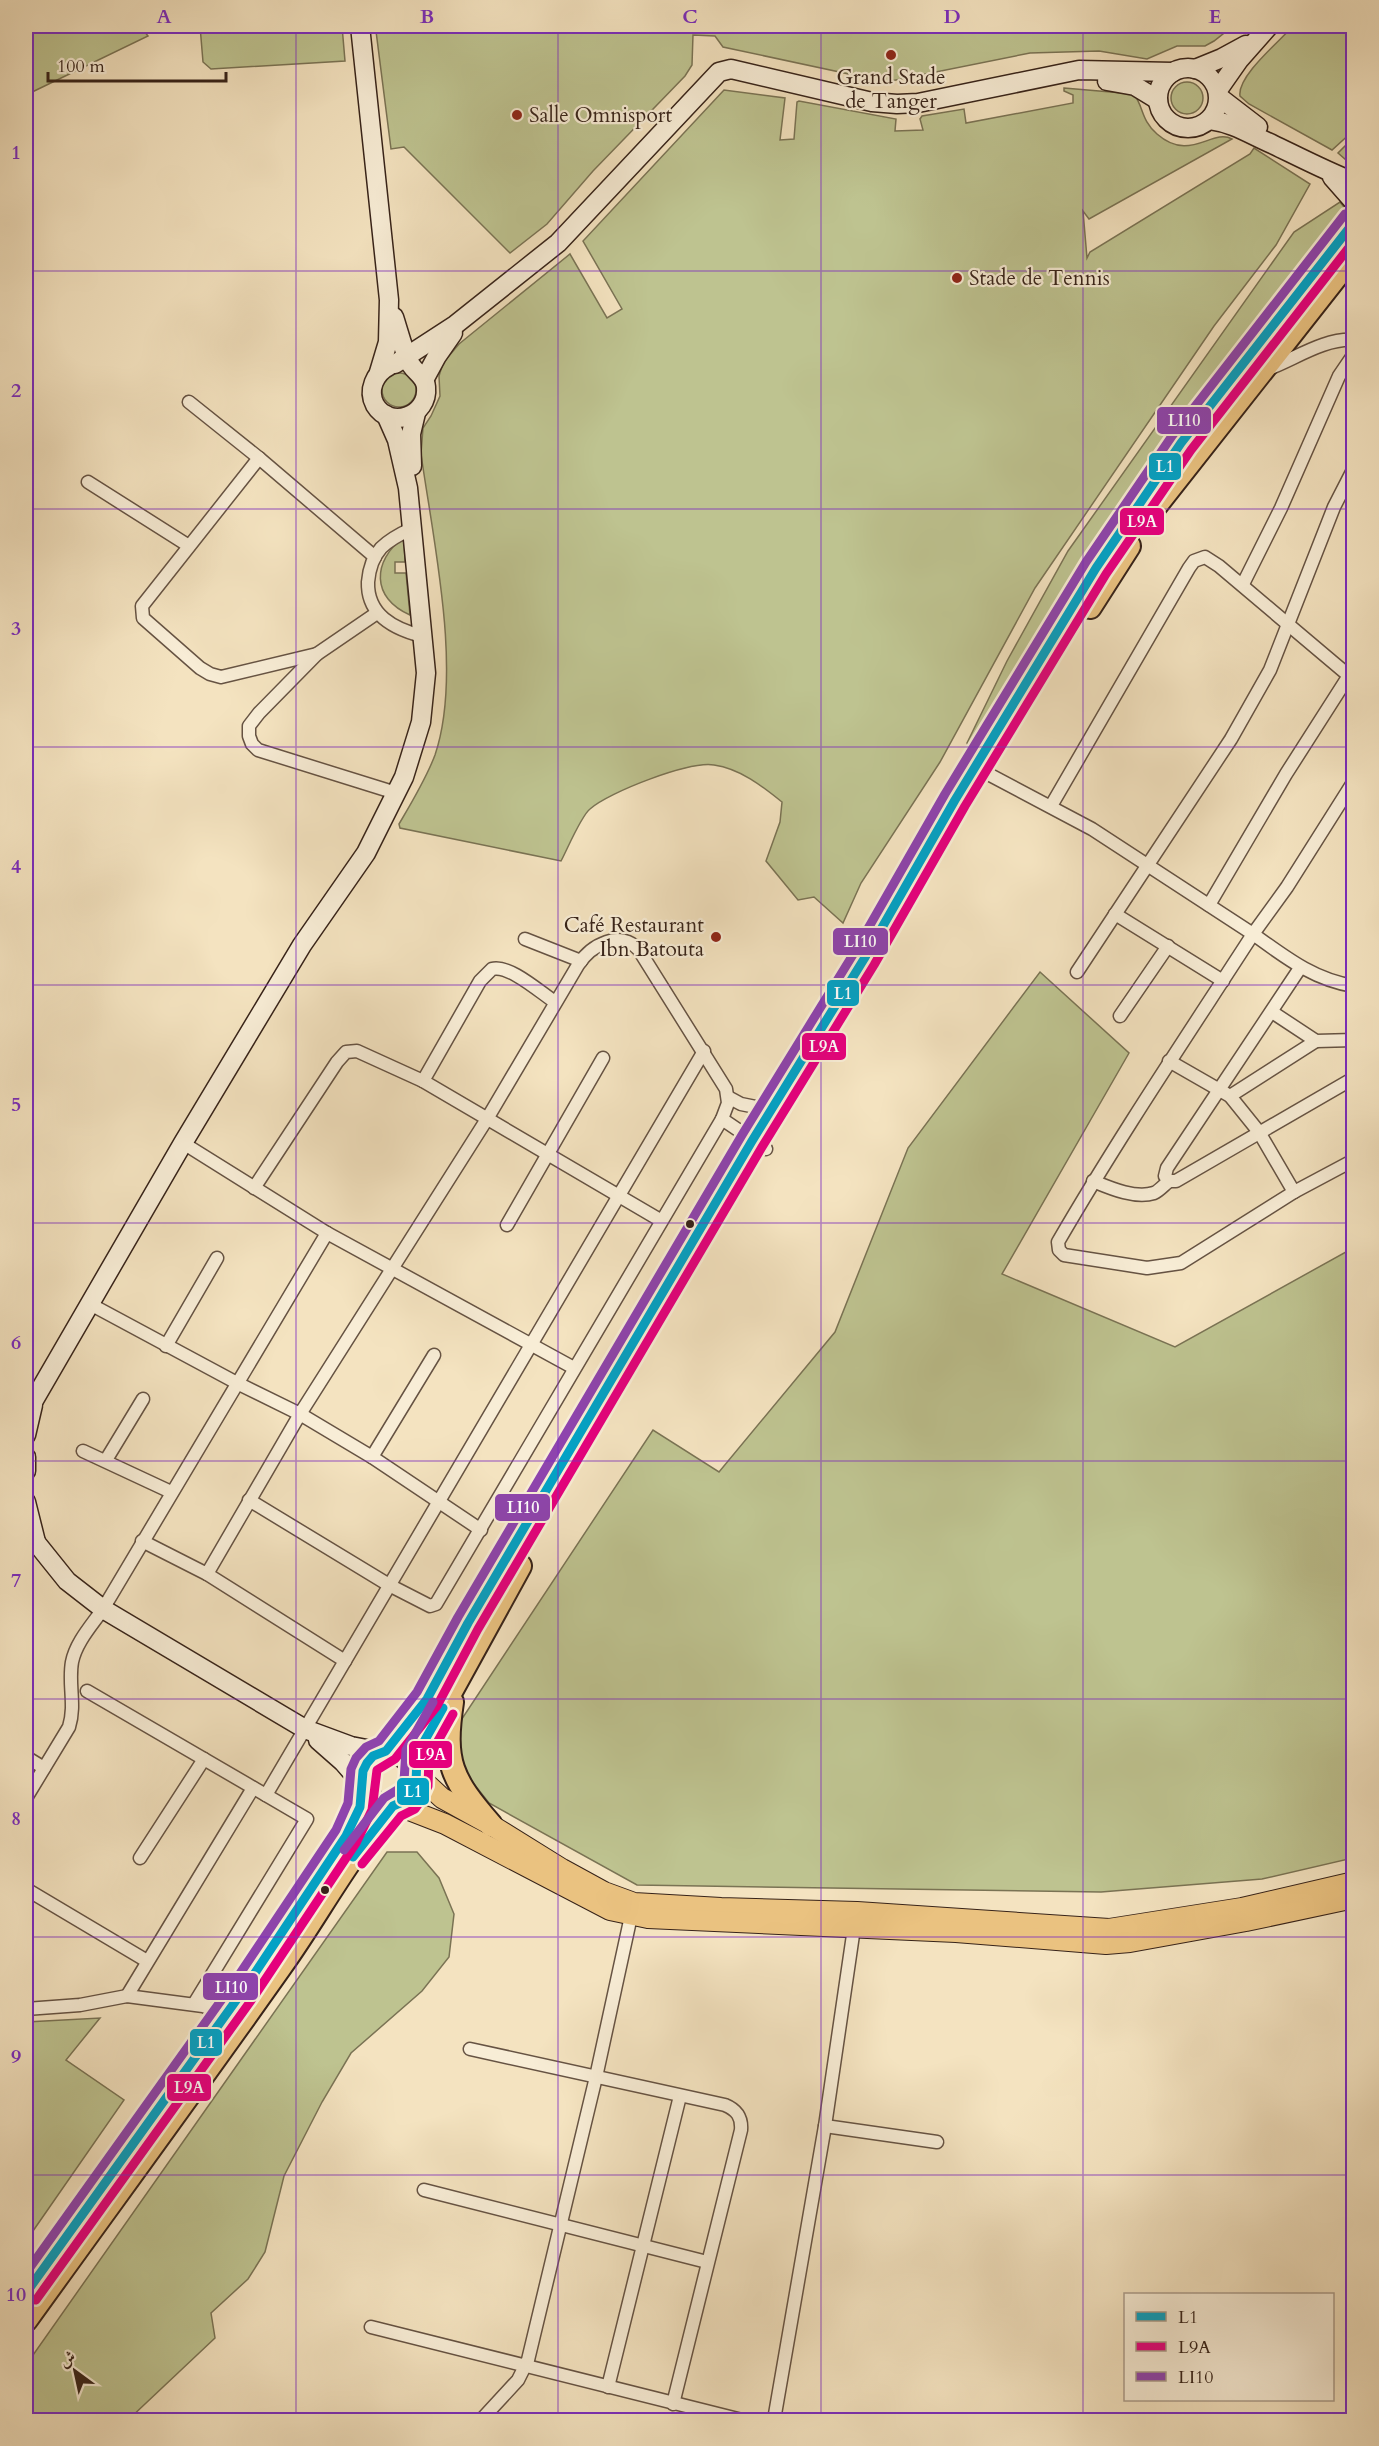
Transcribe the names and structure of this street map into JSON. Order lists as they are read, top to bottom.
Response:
{
  "places": [
    "Grand Stade de Tanger",
    "Salle Omnisport",
    "Stade de Tennis",
    "Café Restaurant Ibn Batouta"
  ],
  "lines": ["transit line LI10", "transit line L1", "transit line L9A"],
  "legend": ["L1", "L9A", "LI10"],
  "scale_bar": "100 m",
  "north": "top left",
  "grid": {
    "columns": [
      "A",
      "B",
      "C",
      "D",
      "E"
    ],
    "rows": [
      "1",
      "2",
      "3",
      "4",
      "5",
      "6",
      "7",
      "8",
      "9",
      "10"
    ]
  }
}
